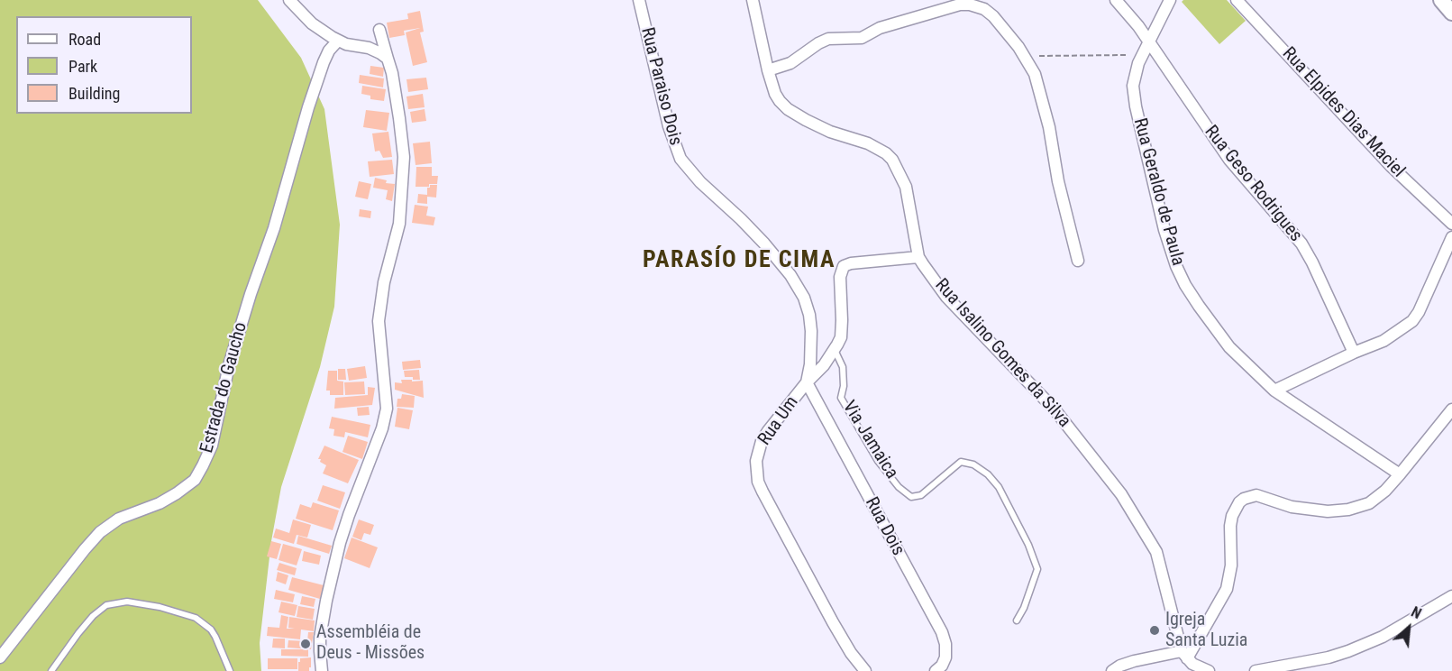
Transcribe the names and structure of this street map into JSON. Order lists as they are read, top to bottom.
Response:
{
  "streets": {
    "street": [
      "Rua Paraiso Dois",
      "Rua Elpides Dias Maciel",
      "Rua Geso Rodrigues",
      "Rua Geraldo de Paula",
      "Rua Isalino Gomes da Silva",
      "Estrada do Gaucho",
      "Rua Um",
      "Rua Dois"
    ],
    "lane": ["Via Jamaica"]
  },
  "crossings": [
    ["Rua Paraiso Dois", "Rua Um"],
    ["Rua Paraiso Dois", "Rua Dois"],
    ["Rua Geso Rodrigues", "Rua Geraldo de Paula"],
    ["Rua Isalino Gomes da Silva", "Rua Um"],
    ["Rua Um", "Via Jamaica"],
    ["Rua Um", "Rua Dois"]
  ],
  "districts": ["PARASÍO DE CIMA"],
  "places": ["Igreja Santa Luzia", "Assembléia de Deus - Missões"],
  "legend": ["Road", "Park", "Building"],
  "north": "top right"
}
